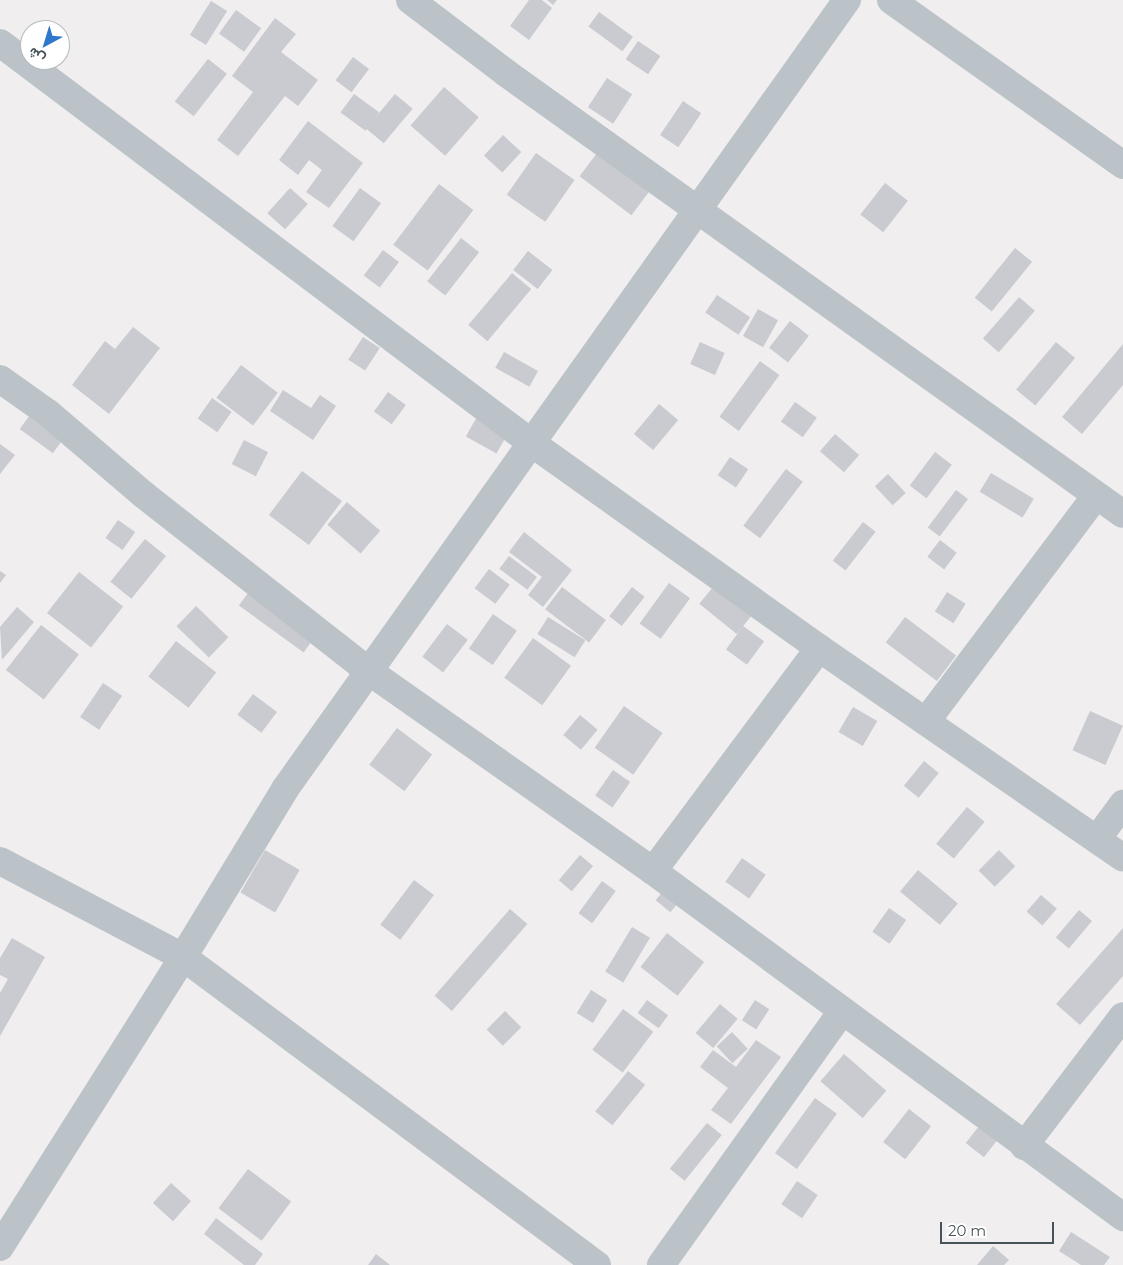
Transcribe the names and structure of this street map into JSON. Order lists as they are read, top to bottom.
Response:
{
  "scale_bar": "20 m",
  "north": "bottom left"
}
